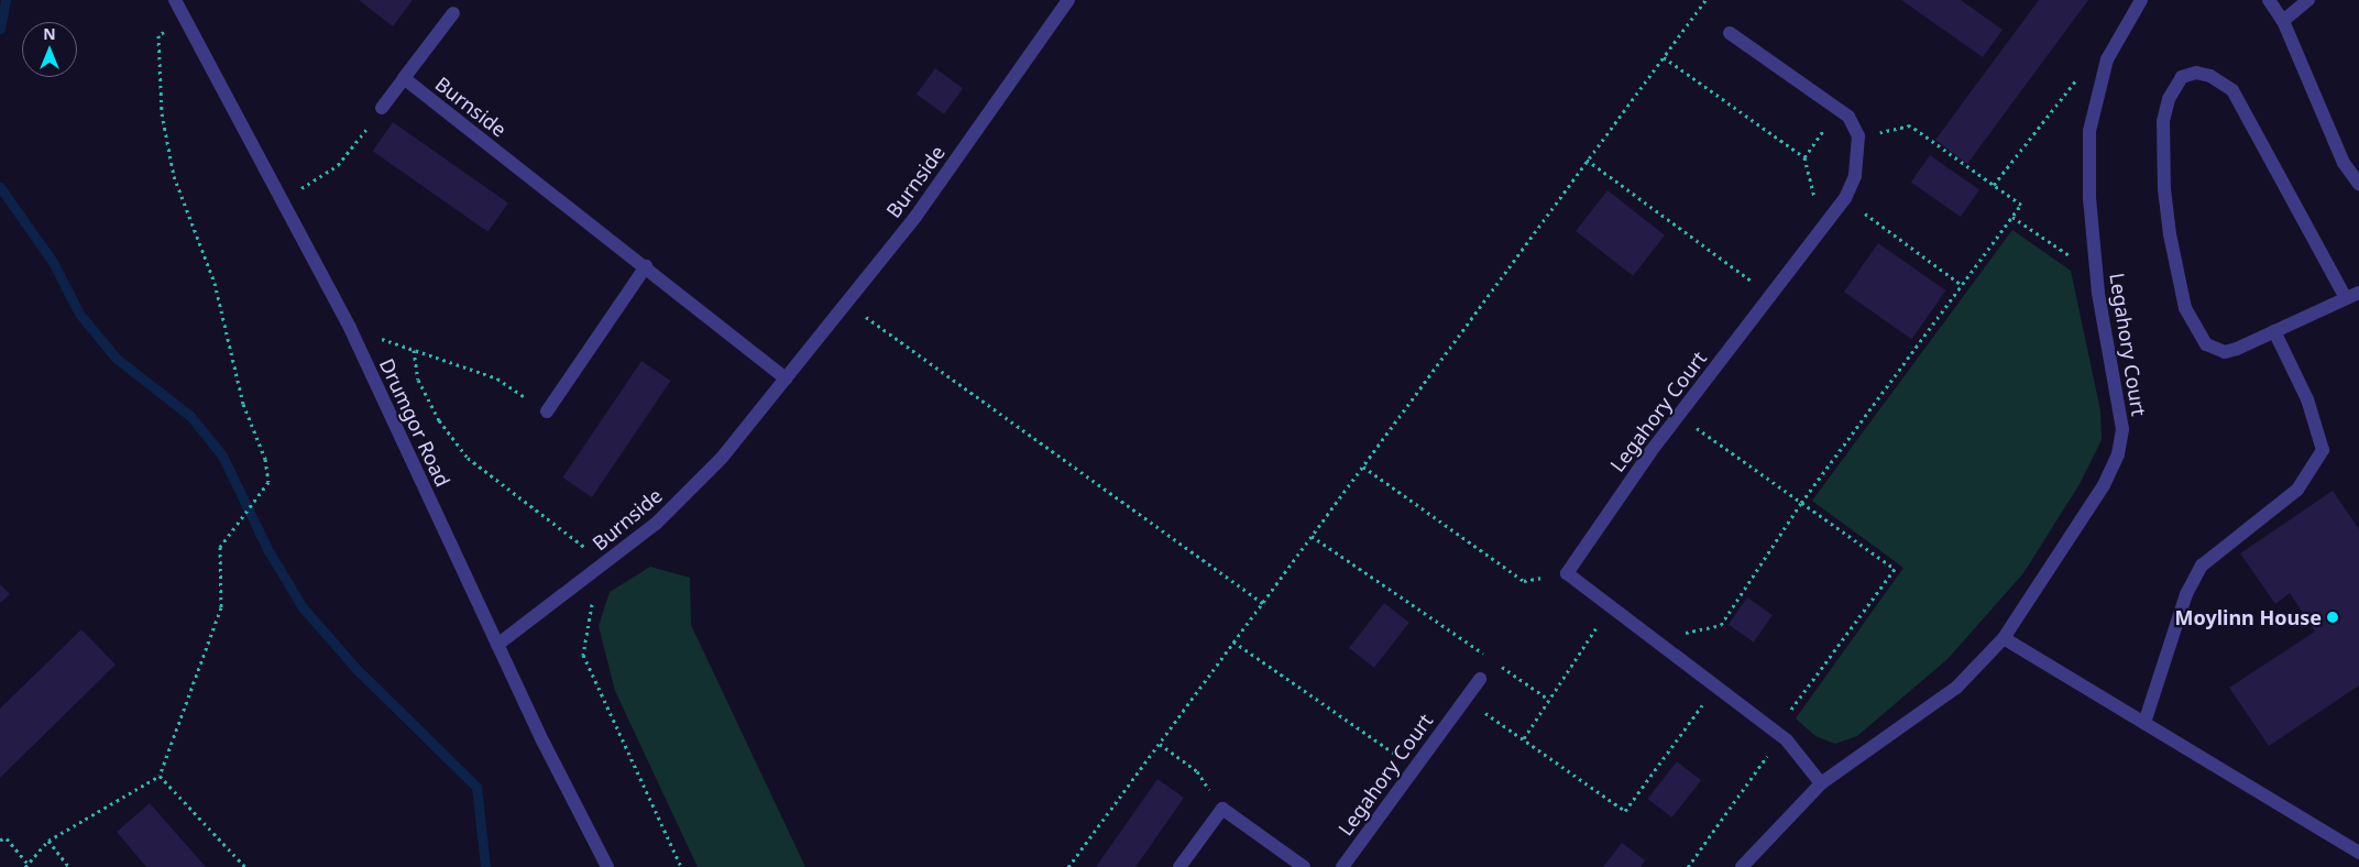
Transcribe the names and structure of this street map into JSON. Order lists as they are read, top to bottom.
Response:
{
  "streets": {
    "street": ["Burnside", "Legahory Court", "Drumgor Road"]
  },
  "crossings": [
    ["Burnside", "Drumgor Road"]
  ],
  "places": ["Moylinn House"],
  "north": "top"
}
